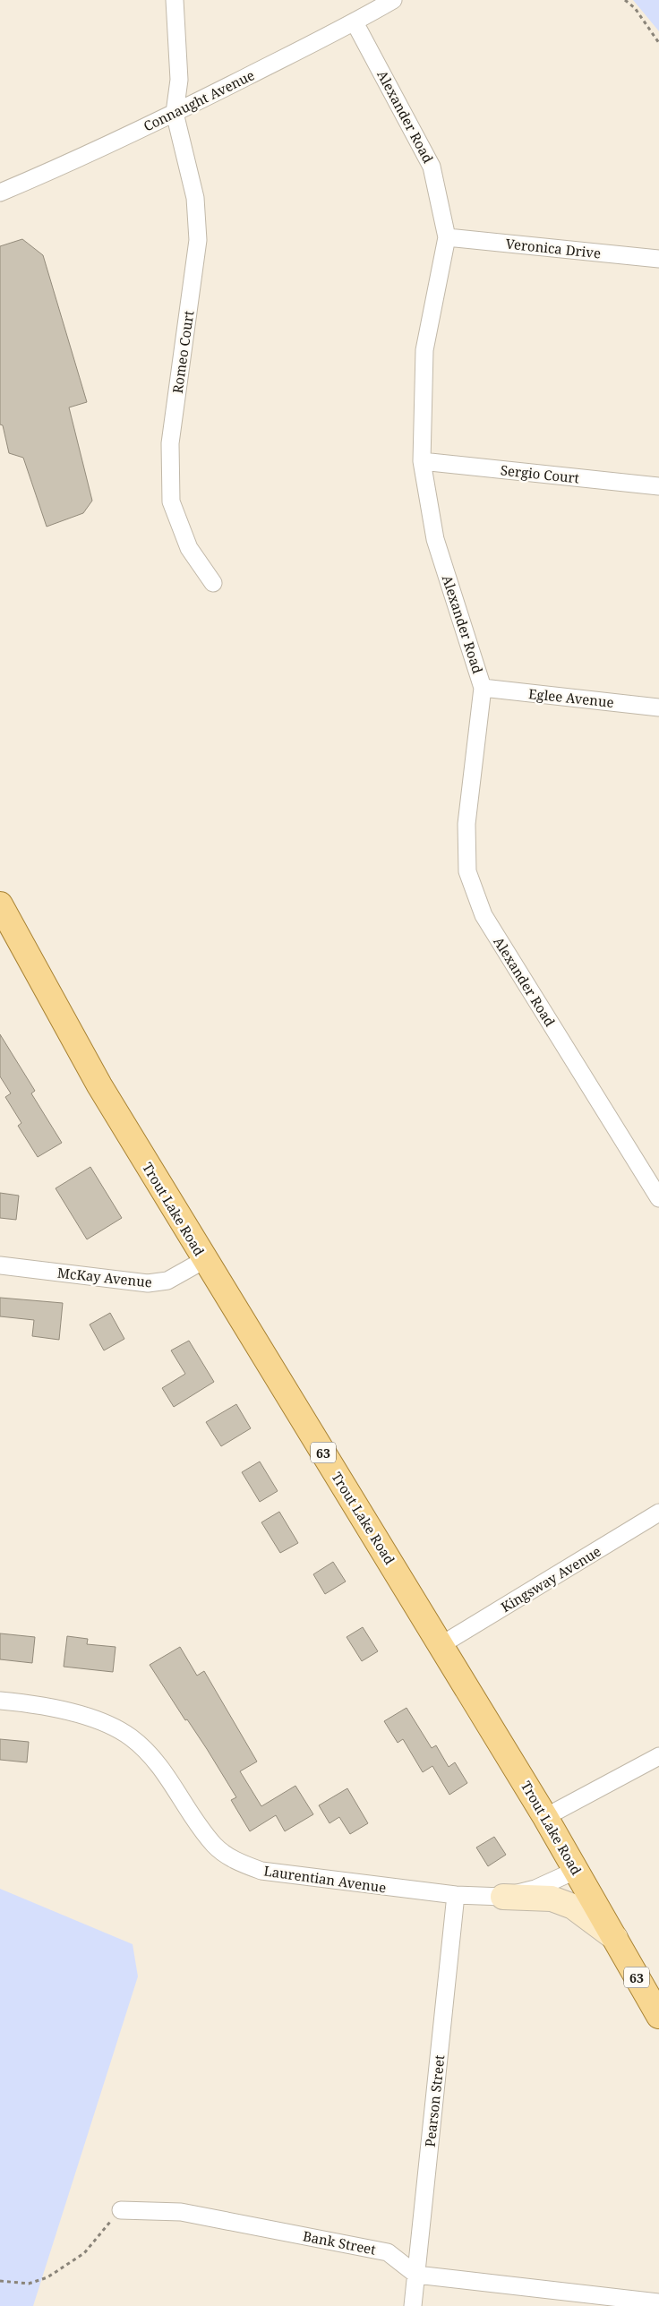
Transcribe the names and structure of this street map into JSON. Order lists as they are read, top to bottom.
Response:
{
  "streets": {
    "main road": ["Trout Lake Road", "63"],
    "street": [
      "Connaught Avenue",
      "Alexander Road",
      "Veronica Drive",
      "Romeo Court",
      "Sergio Court",
      "Eglee Avenue",
      "McKay Avenue",
      "Kingsway Avenue",
      "Laurentian Avenue",
      "Pearson Street",
      "Bank Street"
    ]
  },
  "crossings": [
    ["Connaught Avenue", "Alexander Road"],
    ["Connaught Avenue", "Romeo Court"],
    ["Alexander Road", "Veronica Drive"],
    ["Alexander Road", "Sergio Court"],
    ["Alexander Road", "Eglee Avenue"],
    ["Trout Lake Road", "McKay Avenue"],
    ["Trout Lake Road", "Kingsway Avenue"],
    ["Trout Lake Road", "Laurentian Avenue"],
    ["Laurentian Avenue", "Pearson Street"],
    ["Pearson Street", "Bank Street"]
  ]
}
